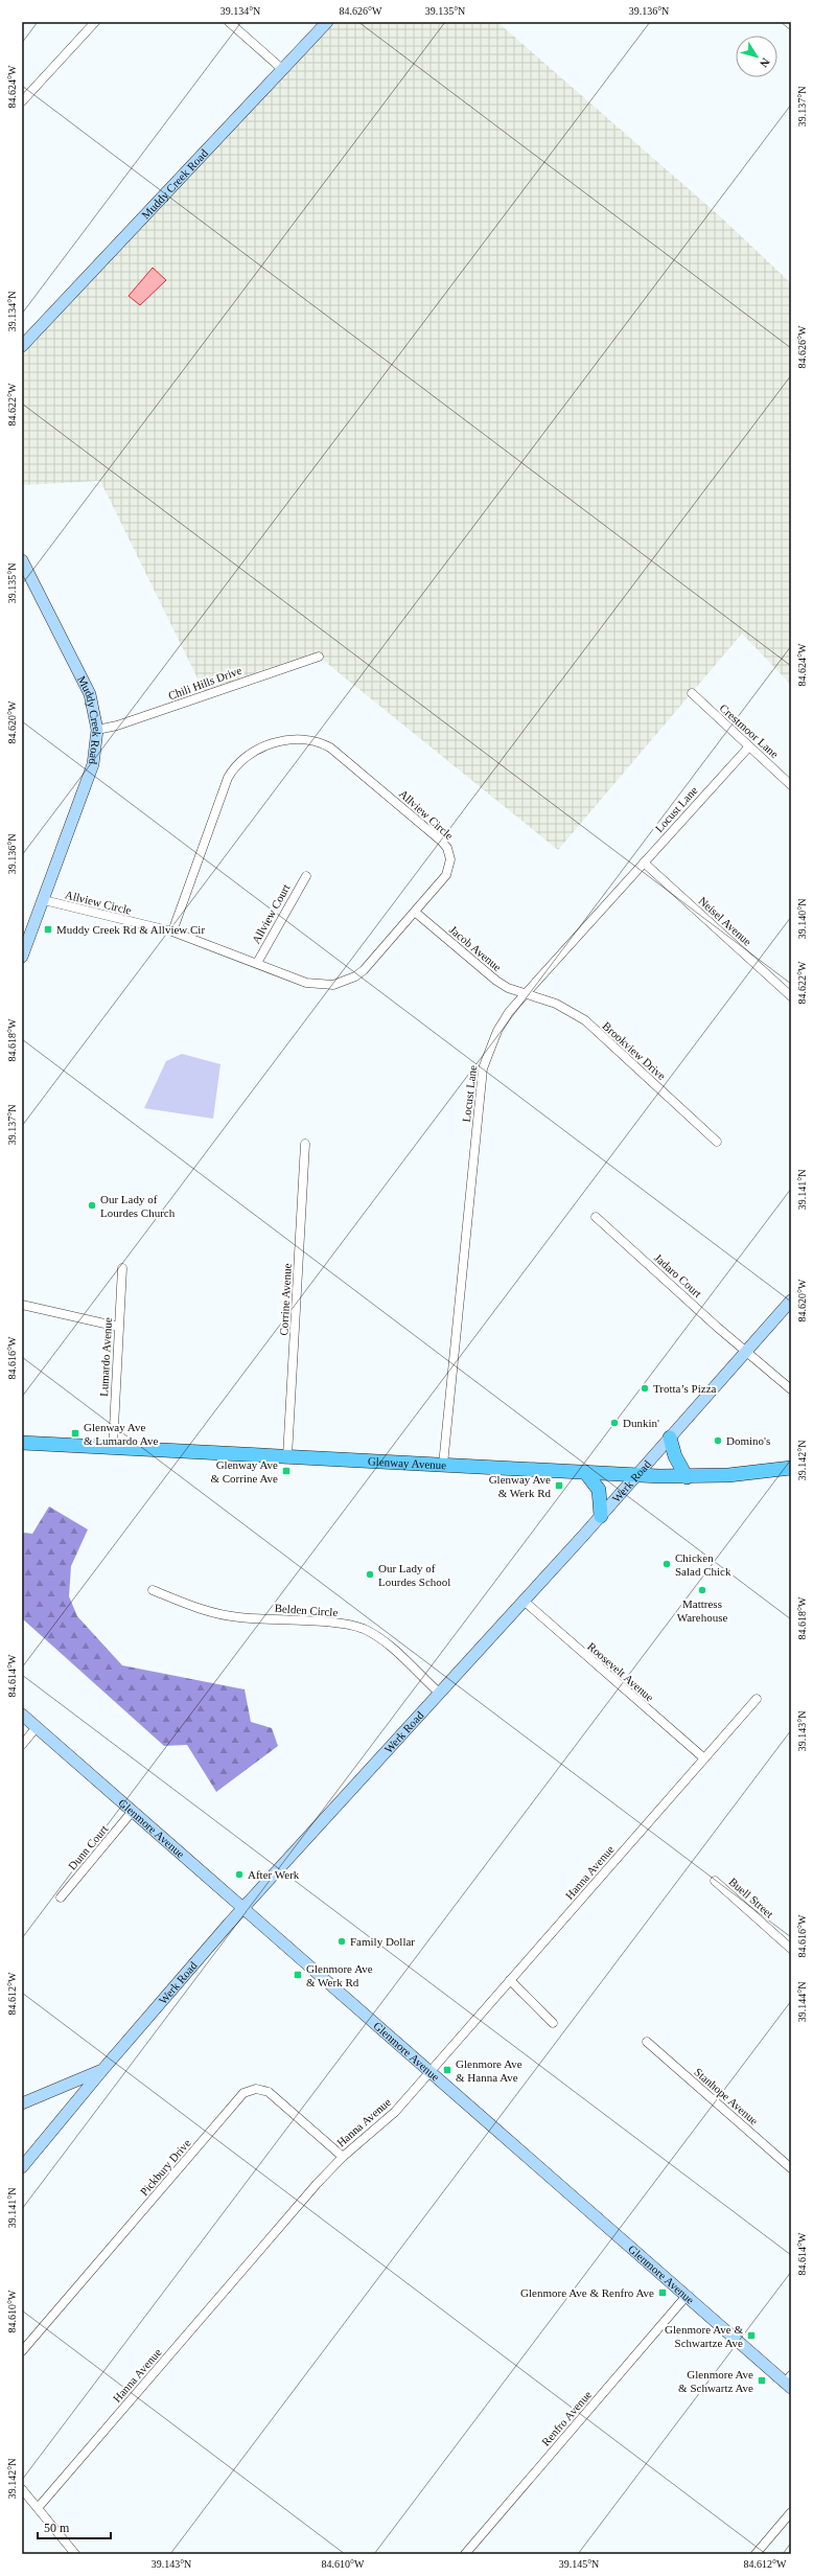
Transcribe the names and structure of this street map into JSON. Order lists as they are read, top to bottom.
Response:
{
  "streets": {
    "main road": ["Glenway Avenue"],
    "street": [
      "Muddy Creek Road",
      "Chili Hills Drive",
      "Crestmoor Lane",
      "Locust Lane",
      "Allview Circle",
      "Allview Court",
      "Neisel Avenue",
      "Jacob Avenue",
      "Brookview Drive",
      "Jadaro Court",
      "Corrine Avenue",
      "Lumardo Avenue",
      "Werk Road",
      "Belden Circle",
      "Roosevelt Avenue",
      "Glenmore Avenue",
      "Dunn Court",
      "Hanna Avenue",
      "Buell Street",
      "Stanhope Avenue",
      "Pickbury Drive",
      "Renfro Avenue"
    ]
  },
  "crossings": [
    ["Muddy Creek Road", "Chili Hills Drive"],
    ["Muddy Creek Road", "Allview Circle"],
    ["Crestmoor Lane", "Locust Lane"],
    ["Locust Lane", "Neisel Avenue"],
    ["Locust Lane", "Jacob Avenue"],
    ["Locust Lane", "Brookview Drive"],
    ["Locust Lane", "Glenway Avenue"],
    ["Allview Circle", "Allview Court"],
    ["Allview Circle", "Jacob Avenue"],
    ["Jacob Avenue", "Brookview Drive"],
    ["Jadaro Court", "Werk Road"],
    ["Corrine Avenue", "Glenway Avenue"],
    ["Lumardo Avenue", "Glenway Avenue"],
    ["Glenway Avenue", "Werk Road"],
    ["Werk Road", "Belden Circle"],
    ["Werk Road", "Roosevelt Avenue"],
    ["Werk Road", "Glenmore Avenue"],
    ["Roosevelt Avenue", "Hanna Avenue"],
    ["Glenmore Avenue", "Dunn Court"],
    ["Glenmore Avenue", "Hanna Avenue"],
    ["Glenmore Avenue", "Renfro Avenue"],
    ["Hanna Avenue", "Pickbury Drive"]
  ],
  "places": {
    "transit": [
      "Muddy Creek Rd & Allview Cir",
      "Glenway Ave & Lumardo Ave",
      "Glenway Ave & Corrine Ave",
      "Glenway Ave & Werk Rd",
      "Glenmore Ave & Werk Rd",
      "Glenmore Ave & Hanna Ave",
      "Glenmore Ave & Renfro Ave",
      "Glenmore Ave & Schwartze Ave",
      "Glenmore Ave & Schwartz Ave"
    ],
    "other": [
      "Our Lady of Lourdes Church",
      "Trotta’s Pizza",
      "Dunkin'",
      "Domino's",
      "Chicken Salad Chick",
      "Our Lady of Lourdes School",
      "Mattress Warehouse",
      "After Werk",
      "Family Dollar"
    ]
  },
  "scale_bar": "50 m",
  "north": "bottom right",
  "coordinates": [
    "39.134°N",
    "84.626°W",
    "39.135°N",
    "39.136°N",
    "84.624°W",
    "39.137°N",
    "84.622°W",
    "84.620°W",
    "39.140°N",
    "84.618°W",
    "39.141°N",
    "84.616°W",
    "39.142°N",
    "84.614°W",
    "39.143°N",
    "84.612°W",
    "39.144°N",
    "84.610°W",
    "39.145°N"
  ]
}
